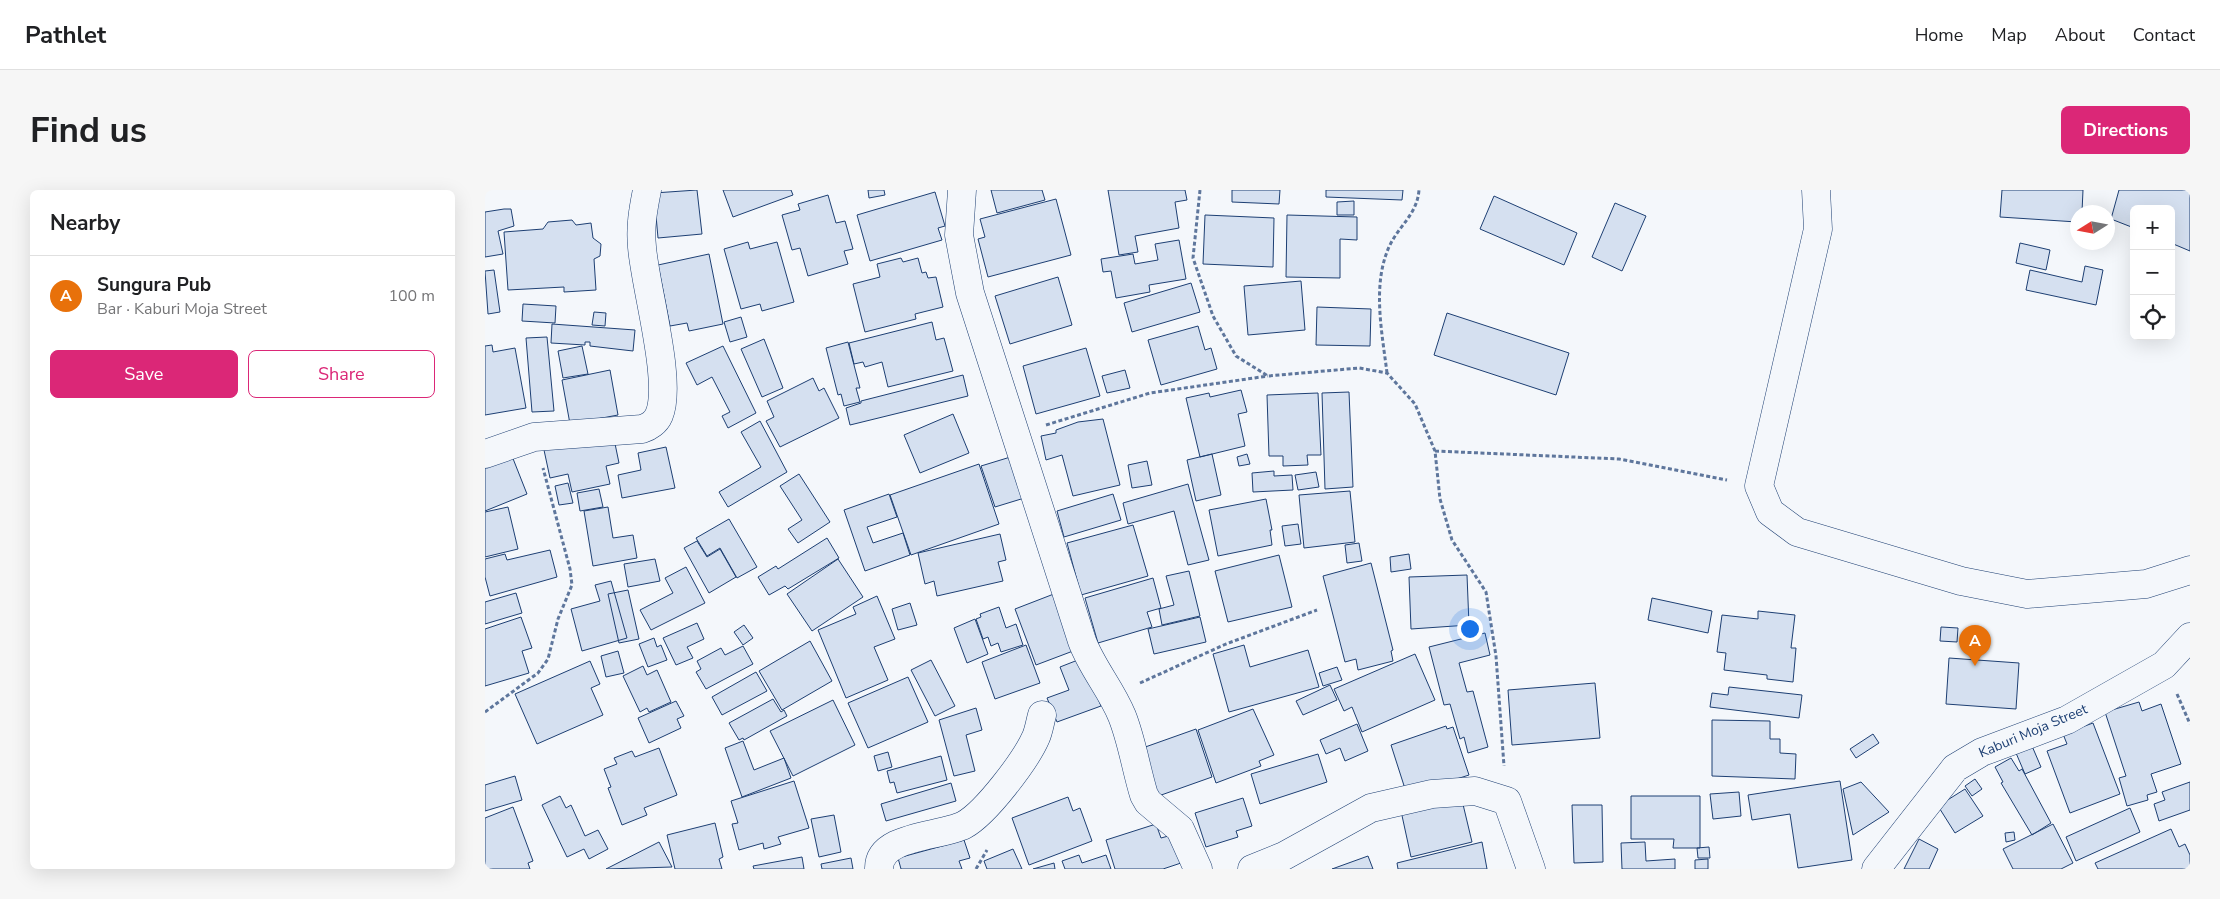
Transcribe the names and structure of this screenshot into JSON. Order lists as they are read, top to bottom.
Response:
{
  "streets": {
    "street": ["Kaburi Moja Street"]
  },
  "north": "left",
  "page": {
    "header": "Pathlet",
    "nav": [
      "Home",
      "Map",
      "About",
      "Contact"
    ],
    "buttons": [
      "Directions",
      ["Save", "Share"]
    ],
    "title": "Find us",
    "heading": "Nearby",
    "map_buttons": ["+", "−"],
    "list": [
      {
        "mark": "A",
        "name": "Sungura Pub",
        "note": "Bar · Kaburi Moja Street",
        "value": "100 m"
      }
    ],
    "pins": "A"
  }
}
